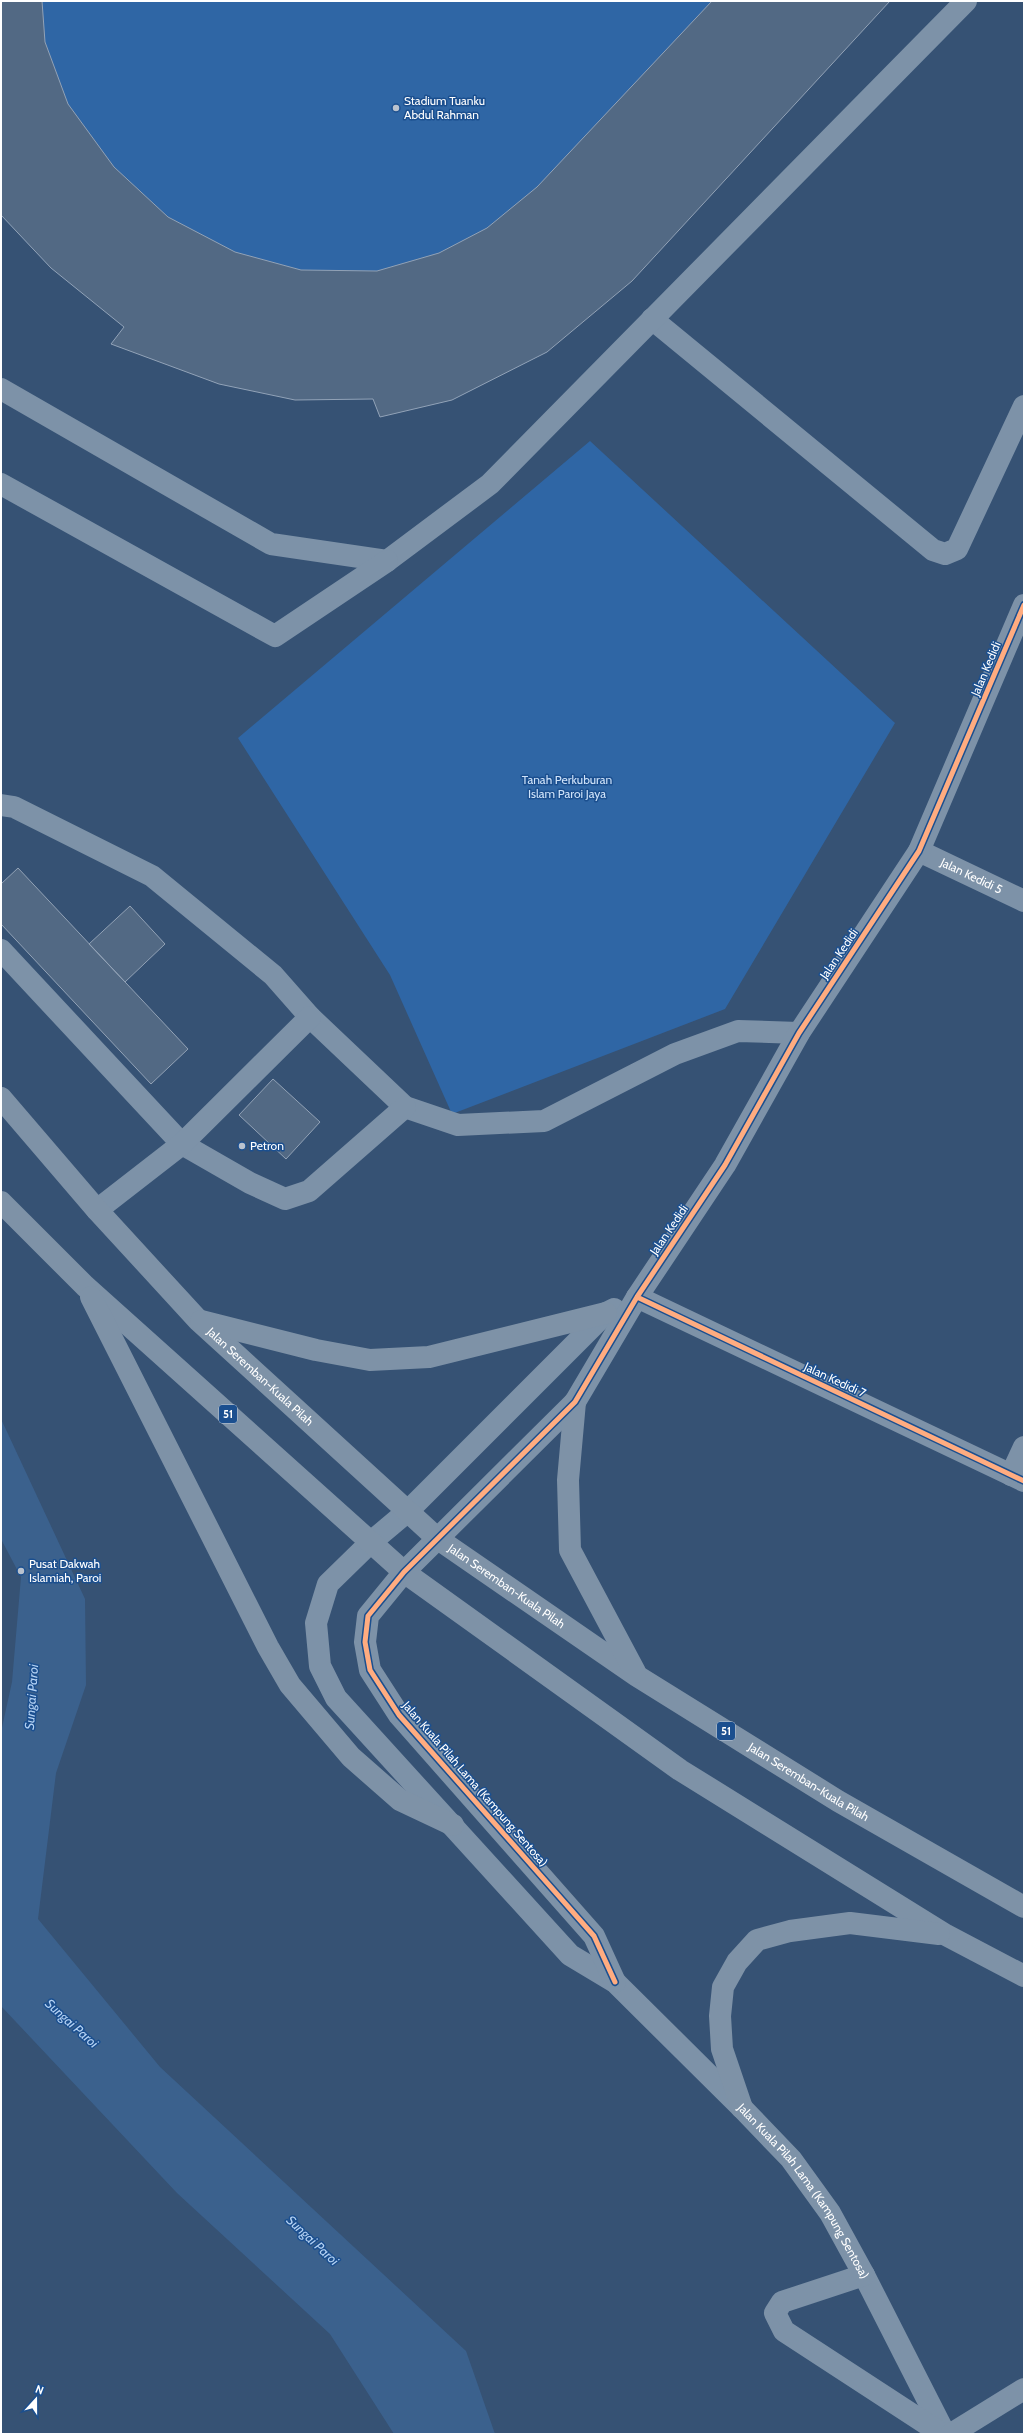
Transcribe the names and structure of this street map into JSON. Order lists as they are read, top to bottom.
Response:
{
  "streets": {
    "highway": ["Jalan Seremban-Kuala Pilah", "51"],
    "street": [
      "Jalan Kedidi",
      "Jalan Kedidi 5",
      "Jalan Kedidi 7",
      "Jalan Kuala Pilah Lama (Kampung Sentosa)"
    ]
  },
  "crossings": [
    ["Jalan Kedidi", "Jalan Kedidi 5"],
    ["Jalan Kedidi", "Jalan Kedidi 7"],
    ["Jalan Kedidi", "Jalan Kuala Pilah Lama (Kampung Sentosa)"],
    ["Jalan Seremban-Kuala Pilah", "Jalan Kuala Pilah Lama (Kampung Sentosa)"],
    ["Jalan Kedidi 7", "Jalan Kuala Pilah Lama (Kampung Sentosa)"],
    ["51", "Jalan Kuala Pilah Lama (Kampung Sentosa)"]
  ],
  "water": ["Sungai Paroi"],
  "parks": ["Tanah Perkuburan Islam Paroi Jaya"],
  "places": ["Stadium Tuanku Abdul Rahman", "Petron", "Pusat Dakwah Islamiah, Paroi"],
  "north": "top"
}
